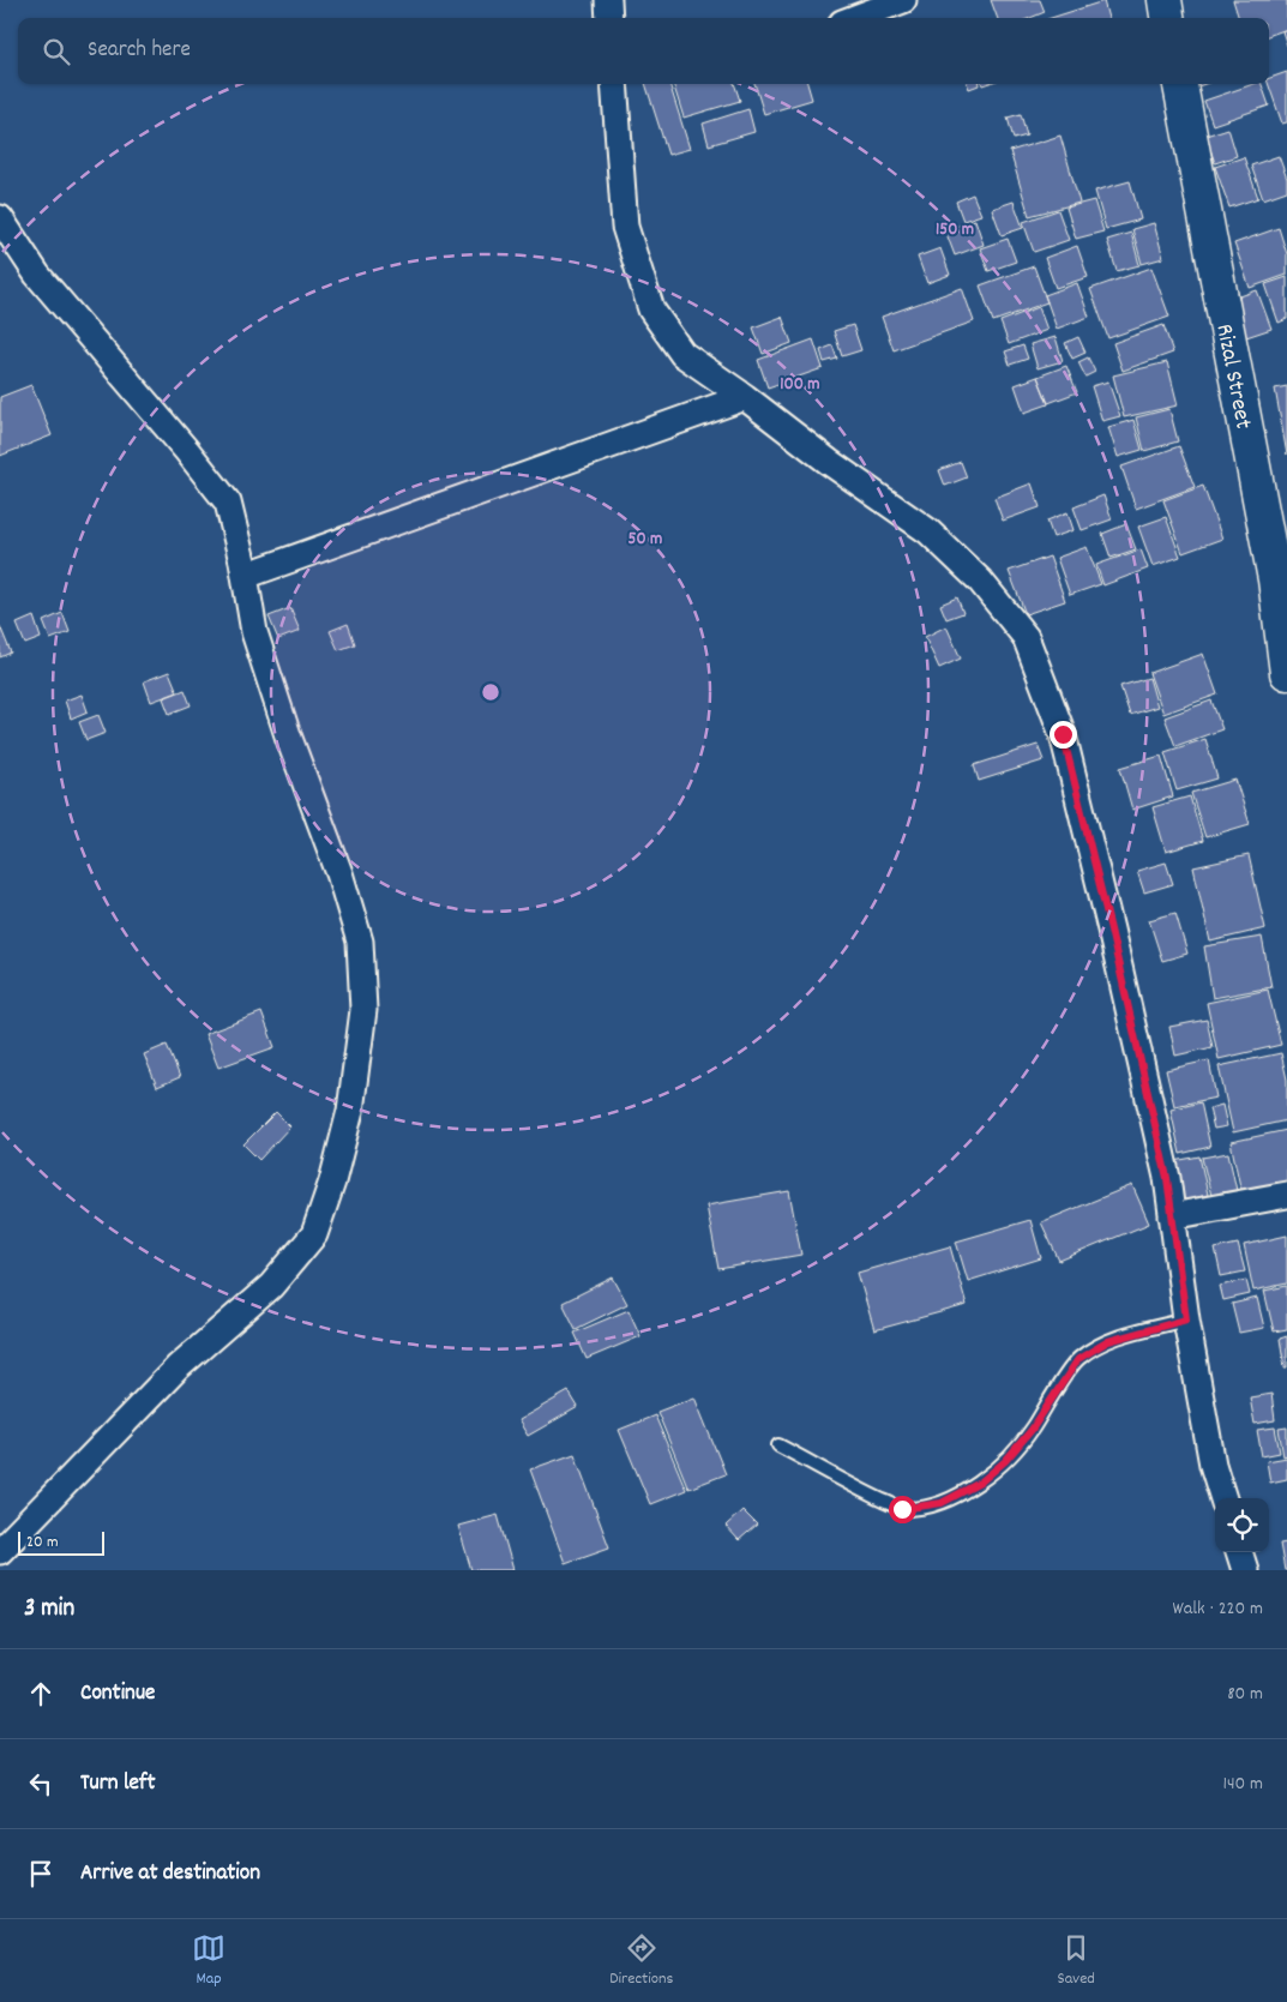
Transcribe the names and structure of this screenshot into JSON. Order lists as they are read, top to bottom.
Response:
{
  "streets": {
    "main road": ["Rizal Street"]
  },
  "scale_bar": "20 m",
  "page": {
    "search": "Search here",
    "scale": "20 m",
    "heading": ["3 min", "Walk · 220 m"],
    "list": [
      ["Continue", "80 m"],
      ["Turn left", "140 m"],
      "Arrive at destination"
    ],
    "nav": ["Map", "Directions", "Saved"]
  },
  "rings": ["150 m", "100 m", "50 m"]
}
